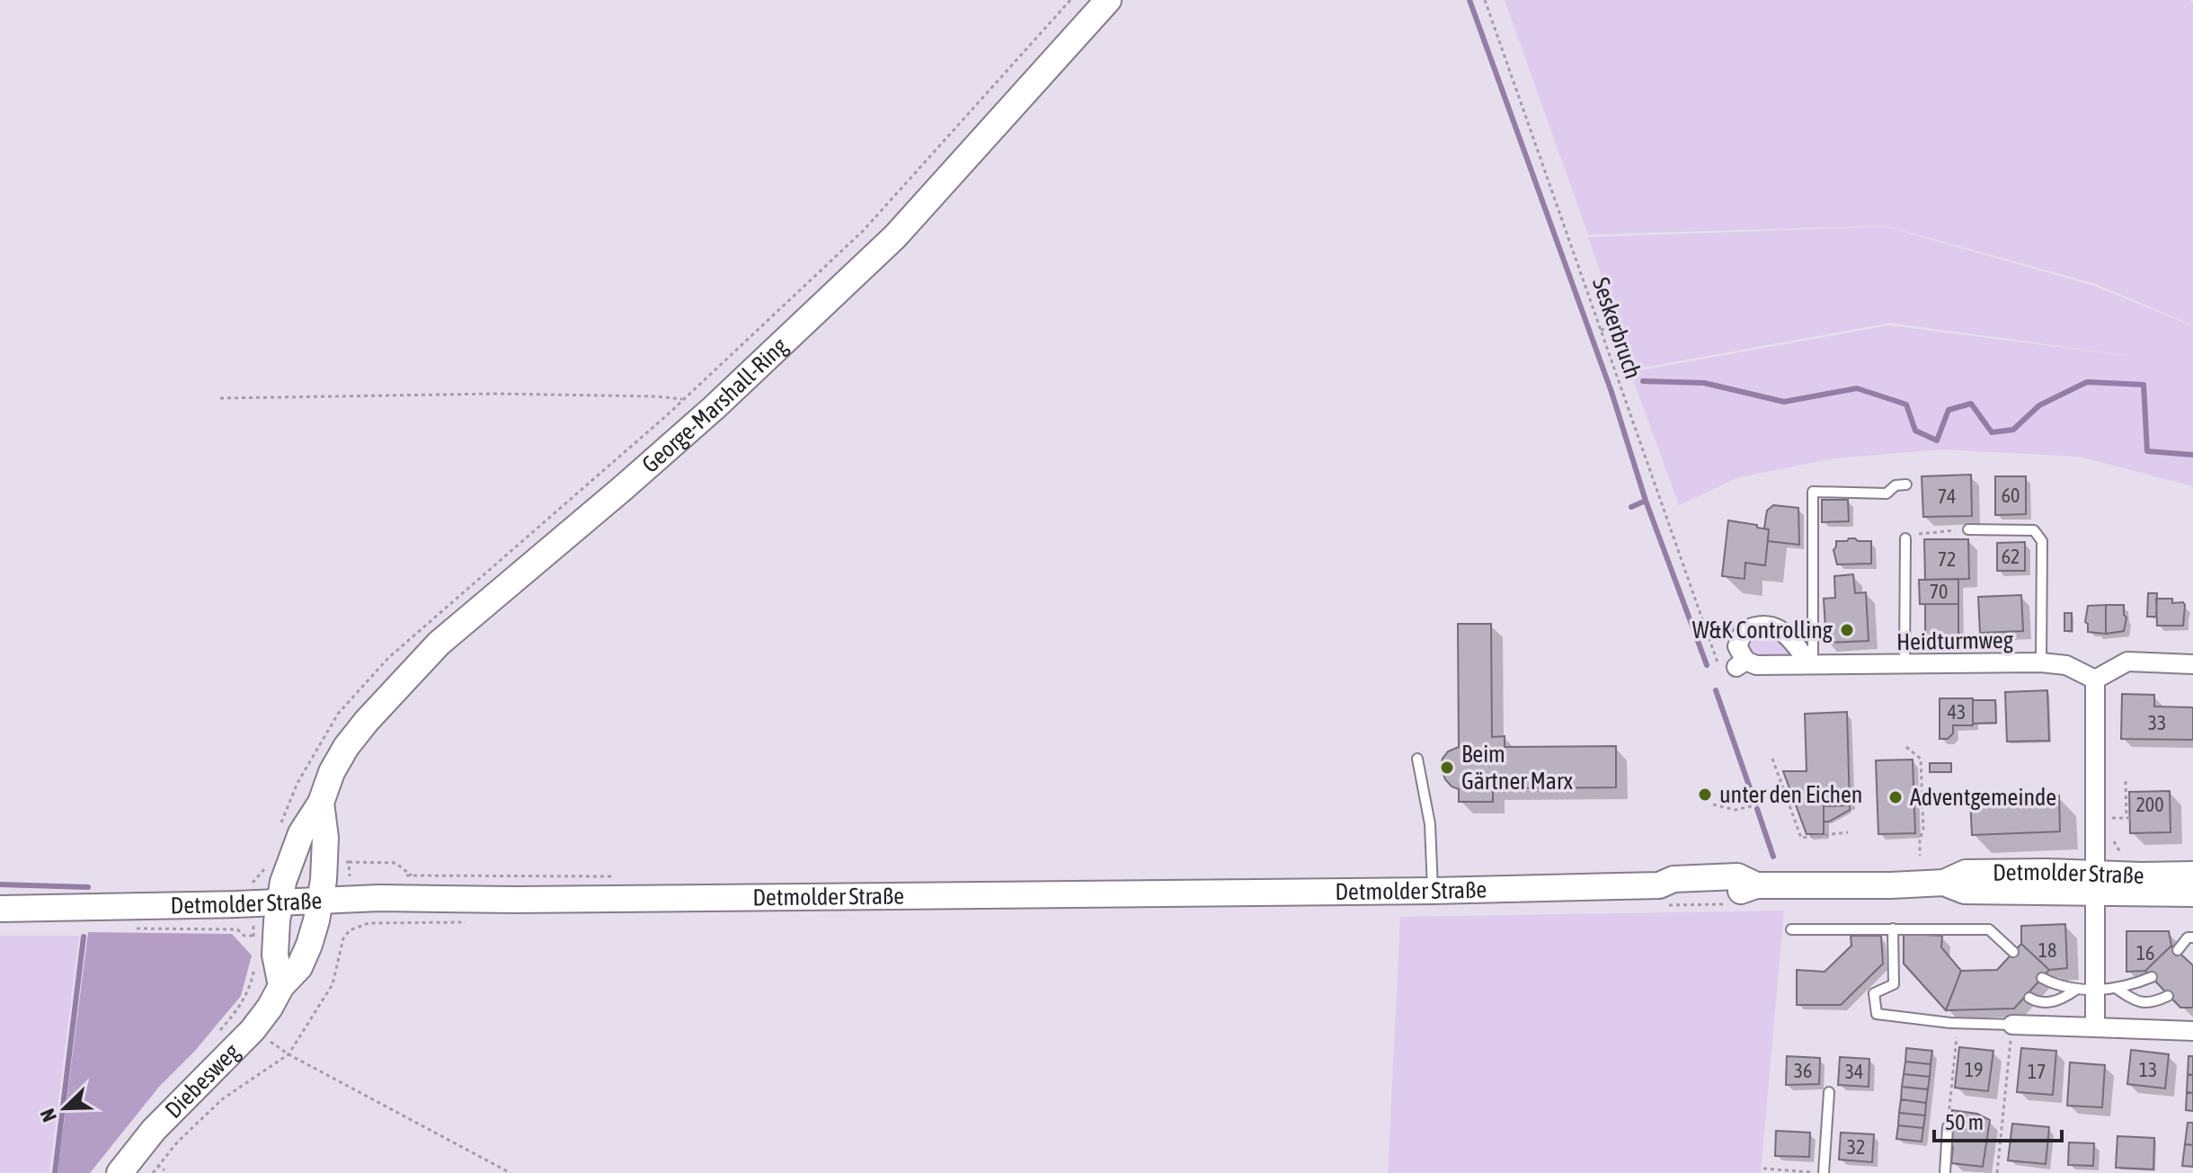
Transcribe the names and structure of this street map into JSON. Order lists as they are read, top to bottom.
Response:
{
  "streets": {
    "main road": ["George-Marshall-Ring", "Detmolder Straße", "Diebesweg"],
    "street": ["Heidturmweg"],
    "path": ["Seskerbruch"]
  },
  "crossings": [
    ["Seskerbruch", "Heidturmweg"],
    ["George-Marshall-Ring", "Detmolder Straße"],
    ["George-Marshall-Ring", "Diebesweg"],
    ["Detmolder Straße", "Diebesweg"]
  ],
  "places": [
    "W&K Controlling",
    "Beim Gärtner Marx",
    "unter den Eichen",
    "Adventgemeinde"
  ],
  "house_numbers": [
    "60",
    "74",
    "62",
    "72",
    "70",
    "43",
    "33",
    "200",
    "18",
    "16",
    "19",
    "13",
    "36",
    "34",
    "17",
    "32"
  ],
  "scale_bar": "50 m",
  "north": "bottom left"
}
